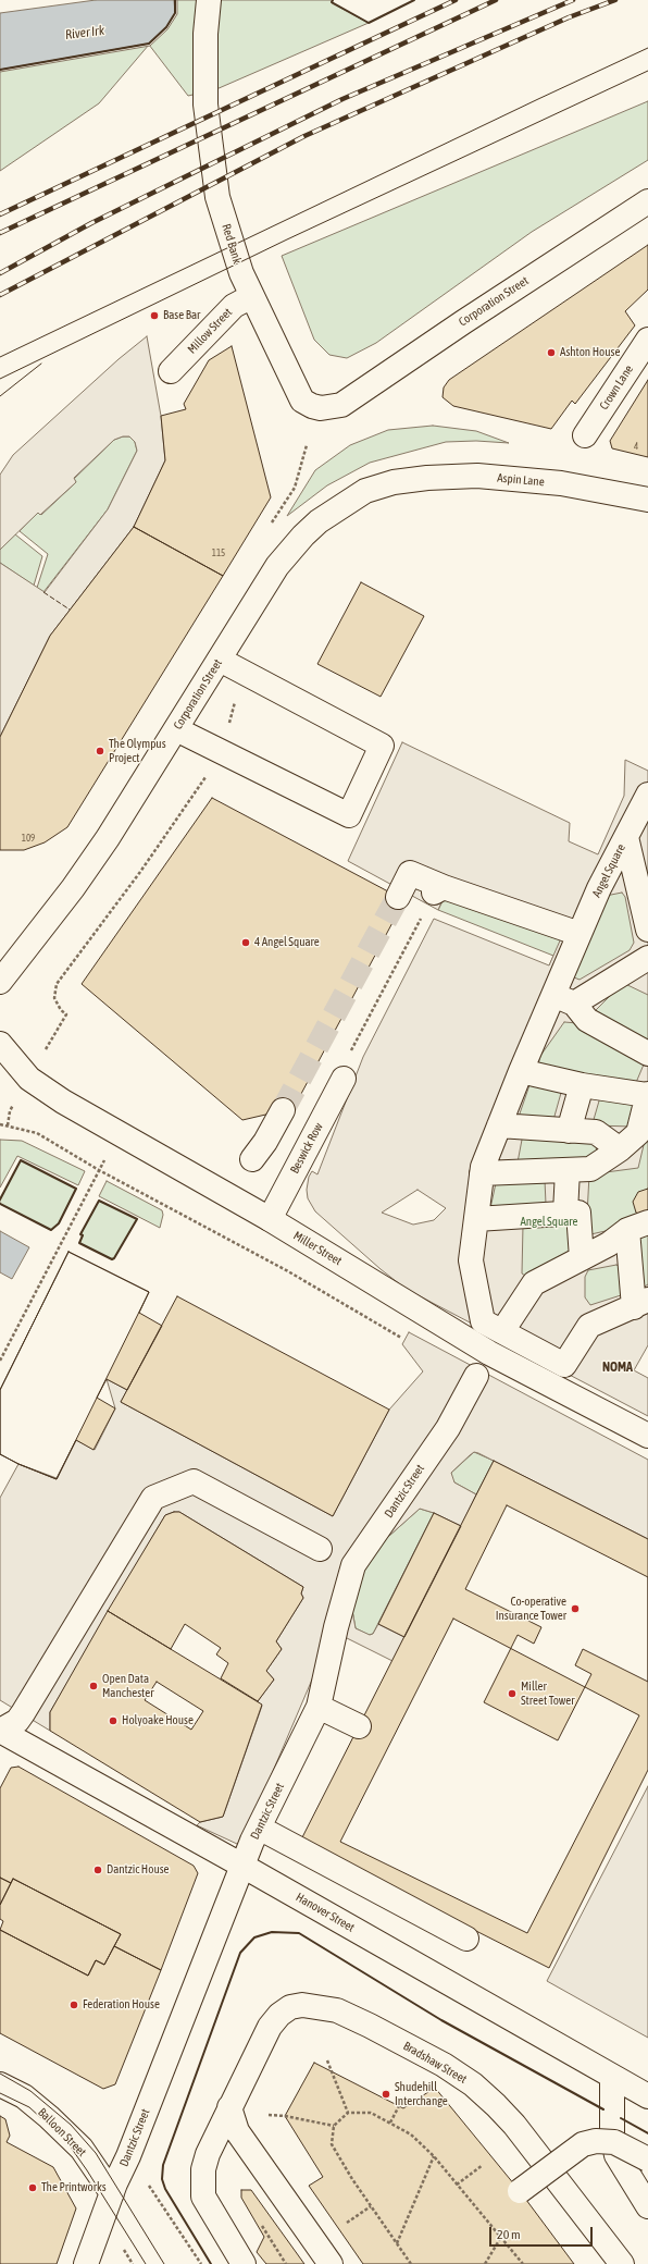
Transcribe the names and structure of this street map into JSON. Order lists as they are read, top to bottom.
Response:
{
  "streets": {
    "main road": [
      "Red Bank",
      "Corporation Street",
      "Millow Street",
      "Crown Lane",
      "Aspin Lane",
      "Angel Square",
      "Beswick Row",
      "Miller Street",
      "Dantzic Street",
      "Hanover Street",
      "Bradshaw Street",
      "Balloon Street"
    ]
  },
  "crossings": [
    ["Red Bank", "Corporation Street"],
    ["Red Bank", "Millow Street"],
    ["Corporation Street", "Aspin Lane"],
    ["Beswick Row", "Miller Street"],
    ["Dantzic Street", "Hanover Street"],
    ["Dantzic Street", "Balloon Street"]
  ],
  "districts": ["NOMA"],
  "water": ["River Irk"],
  "parks": ["Angel Square"],
  "places": [
    "Base Bar",
    "Ashton House",
    "The Olympus Project",
    "4 Angel Square",
    "Co-operative Insurance Tower",
    "Open Data Manchester",
    "Miller Street Tower",
    "Holyoake House",
    "Dantzic House",
    "Federation House",
    "Shudehill Interchange",
    "The Printworks"
  ],
  "house_numbers": ["4", "115", "109"],
  "scale_bar": "20 m"
}
